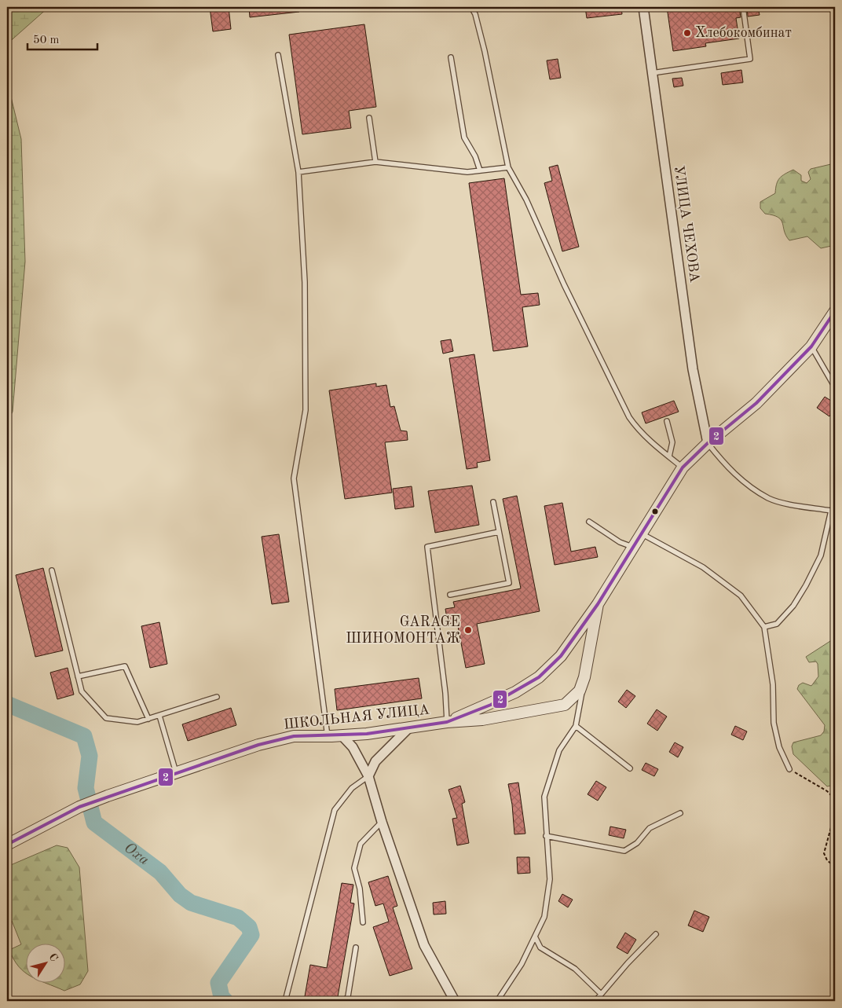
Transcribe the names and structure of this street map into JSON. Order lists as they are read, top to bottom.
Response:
{
  "streets": {
    "street": ["УЛИЦА ЧЕХОВА", "ШКОЛЬНАЯ УЛИЦА"]
  },
  "water": ["Оха"],
  "places": ["Хлебокомбинат", "GARAGE ШИНОМОНТАЖ"],
  "lines": ["transit line 2"],
  "scale_bar": "50 m",
  "north": "top right"
}
